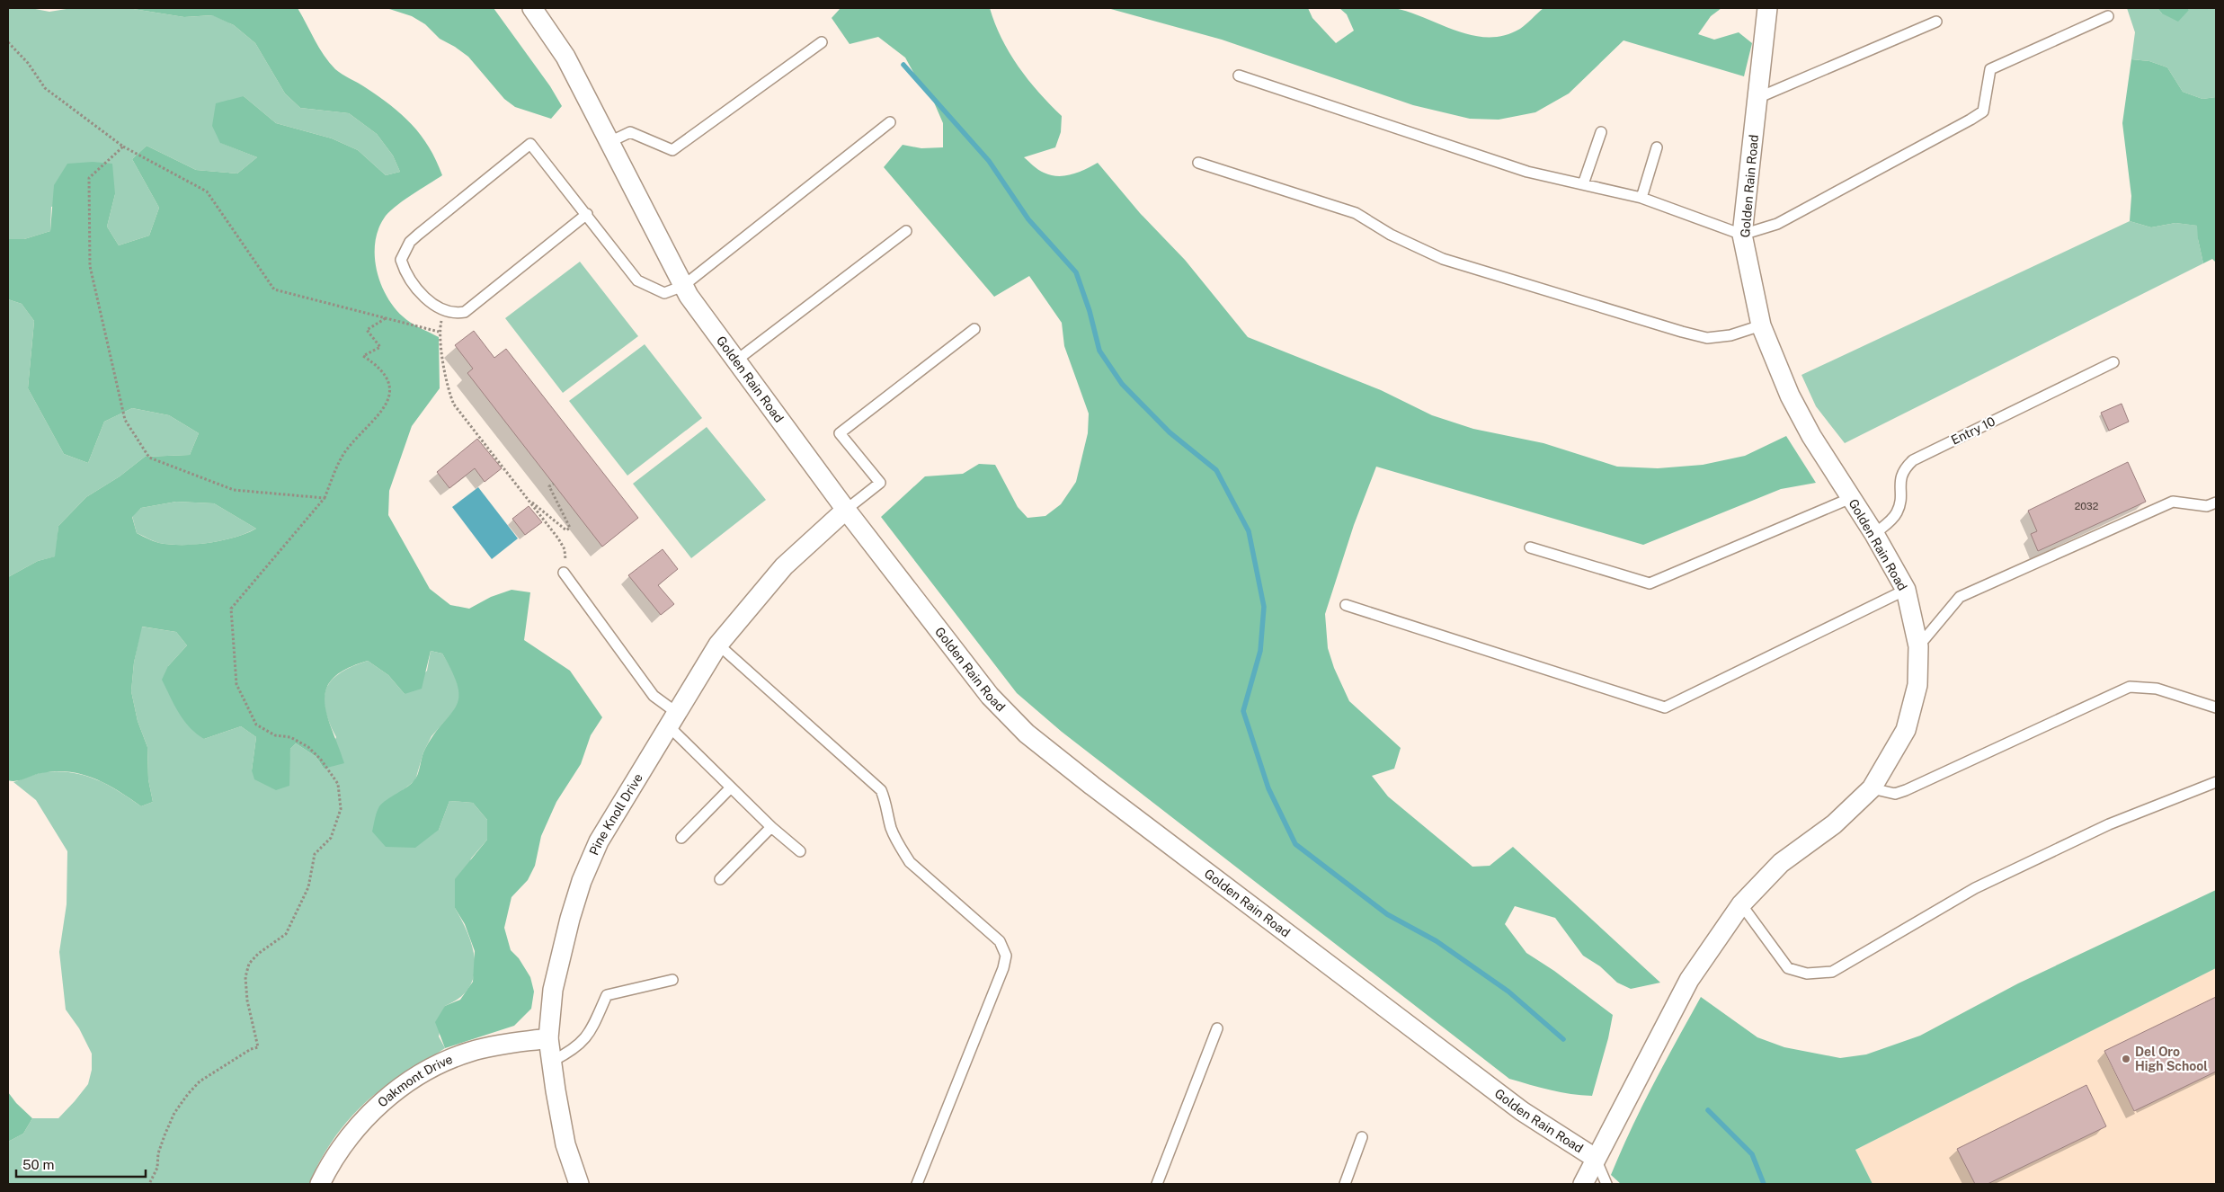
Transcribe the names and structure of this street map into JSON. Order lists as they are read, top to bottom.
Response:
{
  "streets": {
    "street": ["Golden Rain Road", "Pine Knoll Drive", "Oakmont Drive"],
    "lane": ["Entry 10"]
  },
  "crossings": [
    ["Golden Rain Road", "Entry 10"],
    ["Golden Rain Road", "Pine Knoll Drive"],
    ["Pine Knoll Drive", "Oakmont Drive"]
  ],
  "places": ["Del Oro High School"],
  "house_numbers": ["2032"],
  "scale_bar": "50 m"
}
